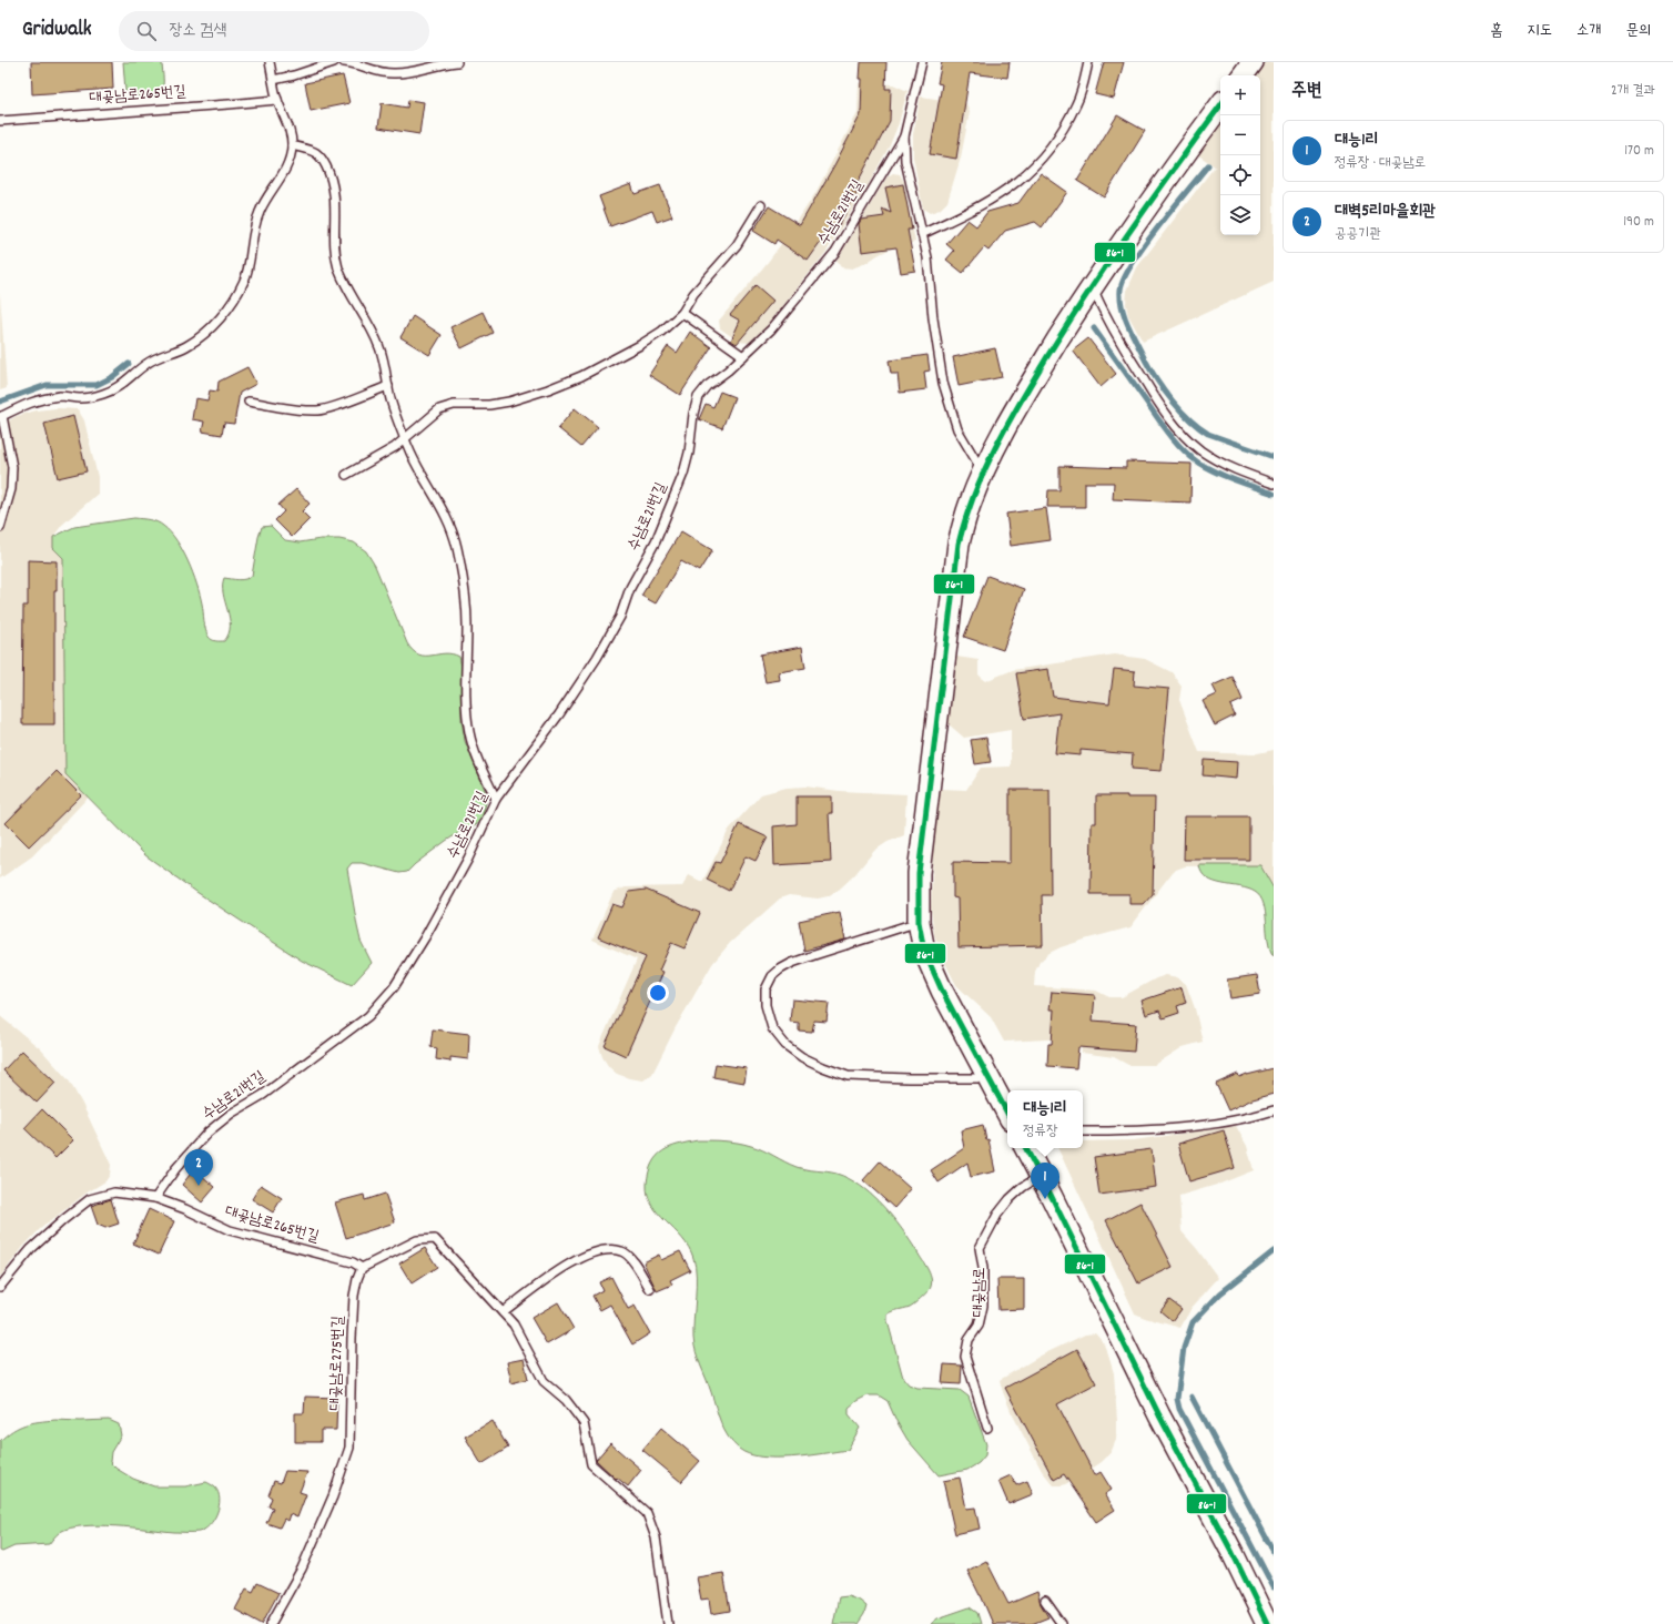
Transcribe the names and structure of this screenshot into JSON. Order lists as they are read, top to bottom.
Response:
{
  "streets": {
    "lane": [
      "대곶남로265번길",
      "수남로21번길",
      "대곶남로",
      "대곶남로275번길"
    ]
  },
  "crossings": [
    ["대곶남로265번길", "수남로21번길"],
    ["대곶남로265번길", "대곶남로275번길"]
  ],
  "lines": ["transit line 86-1"],
  "page": {
    "header": "Gridwalk",
    "search": "장소 검색",
    "nav": [
      "홈",
      "지도",
      "소개",
      "문의"
    ],
    "heading": ["주변", "2개 결과"],
    "map_buttons": ["+", "−"],
    "list": [
      {
        "mark": "1",
        "name": "대능1리",
        "note": "정류장 · 대곶남로",
        "value": "170 m"
      },
      {
        "mark": "2",
        "name": "대벽5리마을회관",
        "note": "공공기관",
        "value": "190 m"
      }
    ],
    "popup": ["대능1리", "정류장"],
    "pins": ["2", "1"]
  }
}
